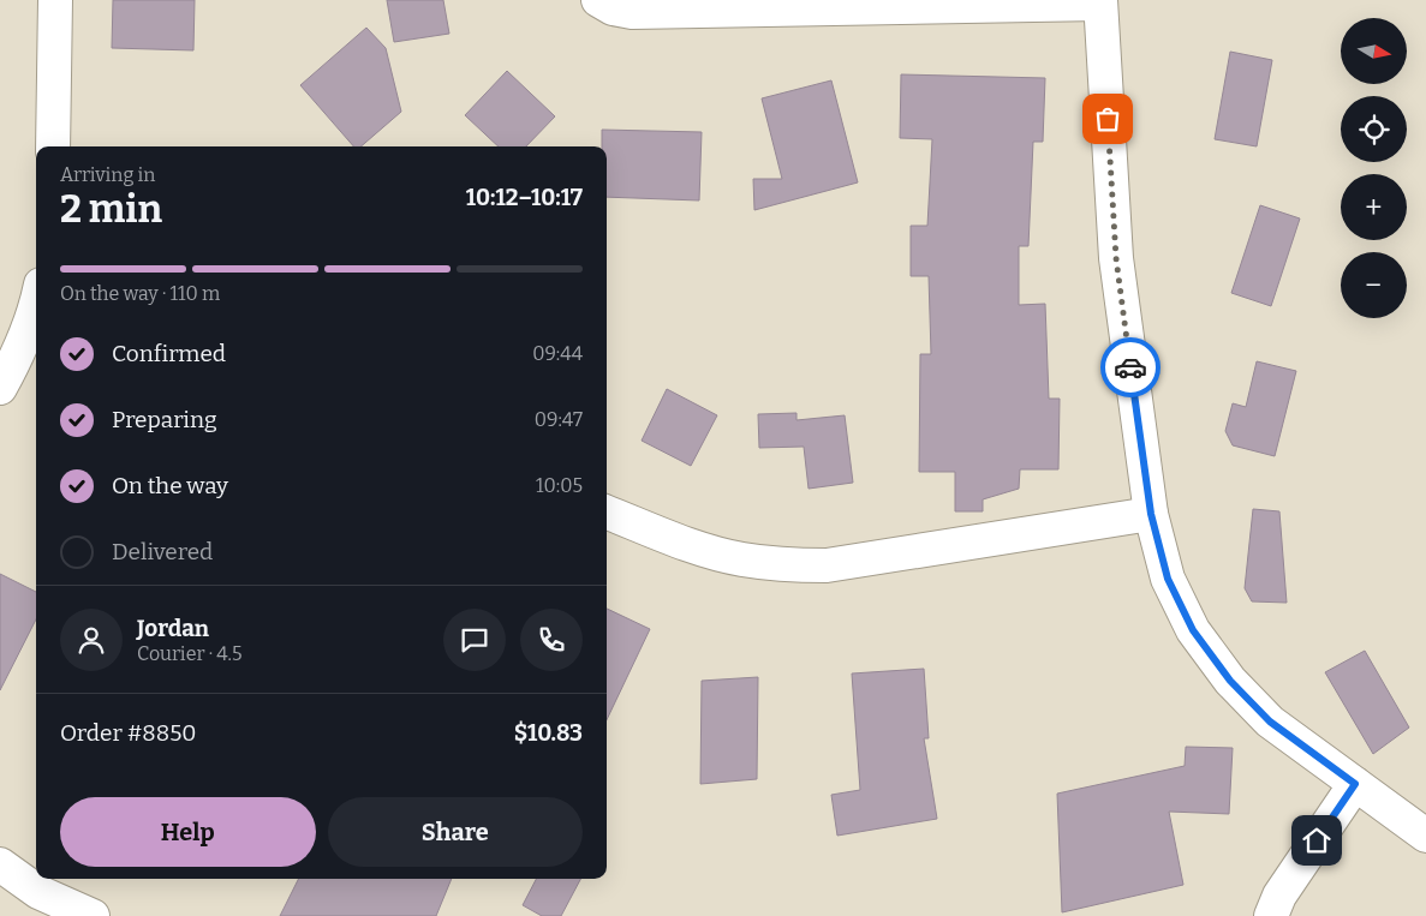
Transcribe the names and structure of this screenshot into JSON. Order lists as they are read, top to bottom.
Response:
{
  "north": "right",
  "page": {
    "map_buttons": ["+", "−"],
    "heading": ["2 min", "Arriving in", "10:12–10:17"],
    "panel": [
      "Jordan",
      "Courier · 4.5",
      "Order #8850",
      "$10.83"
    ],
    "bar": "On the way · 110 m",
    "list": [
      ["Confirmed", "09:44"],
      ["Preparing", "09:47"],
      ["On the way", "10:05"],
      "Delivered"
    ],
    "buttons": ["Help", "Share"]
  }
}
